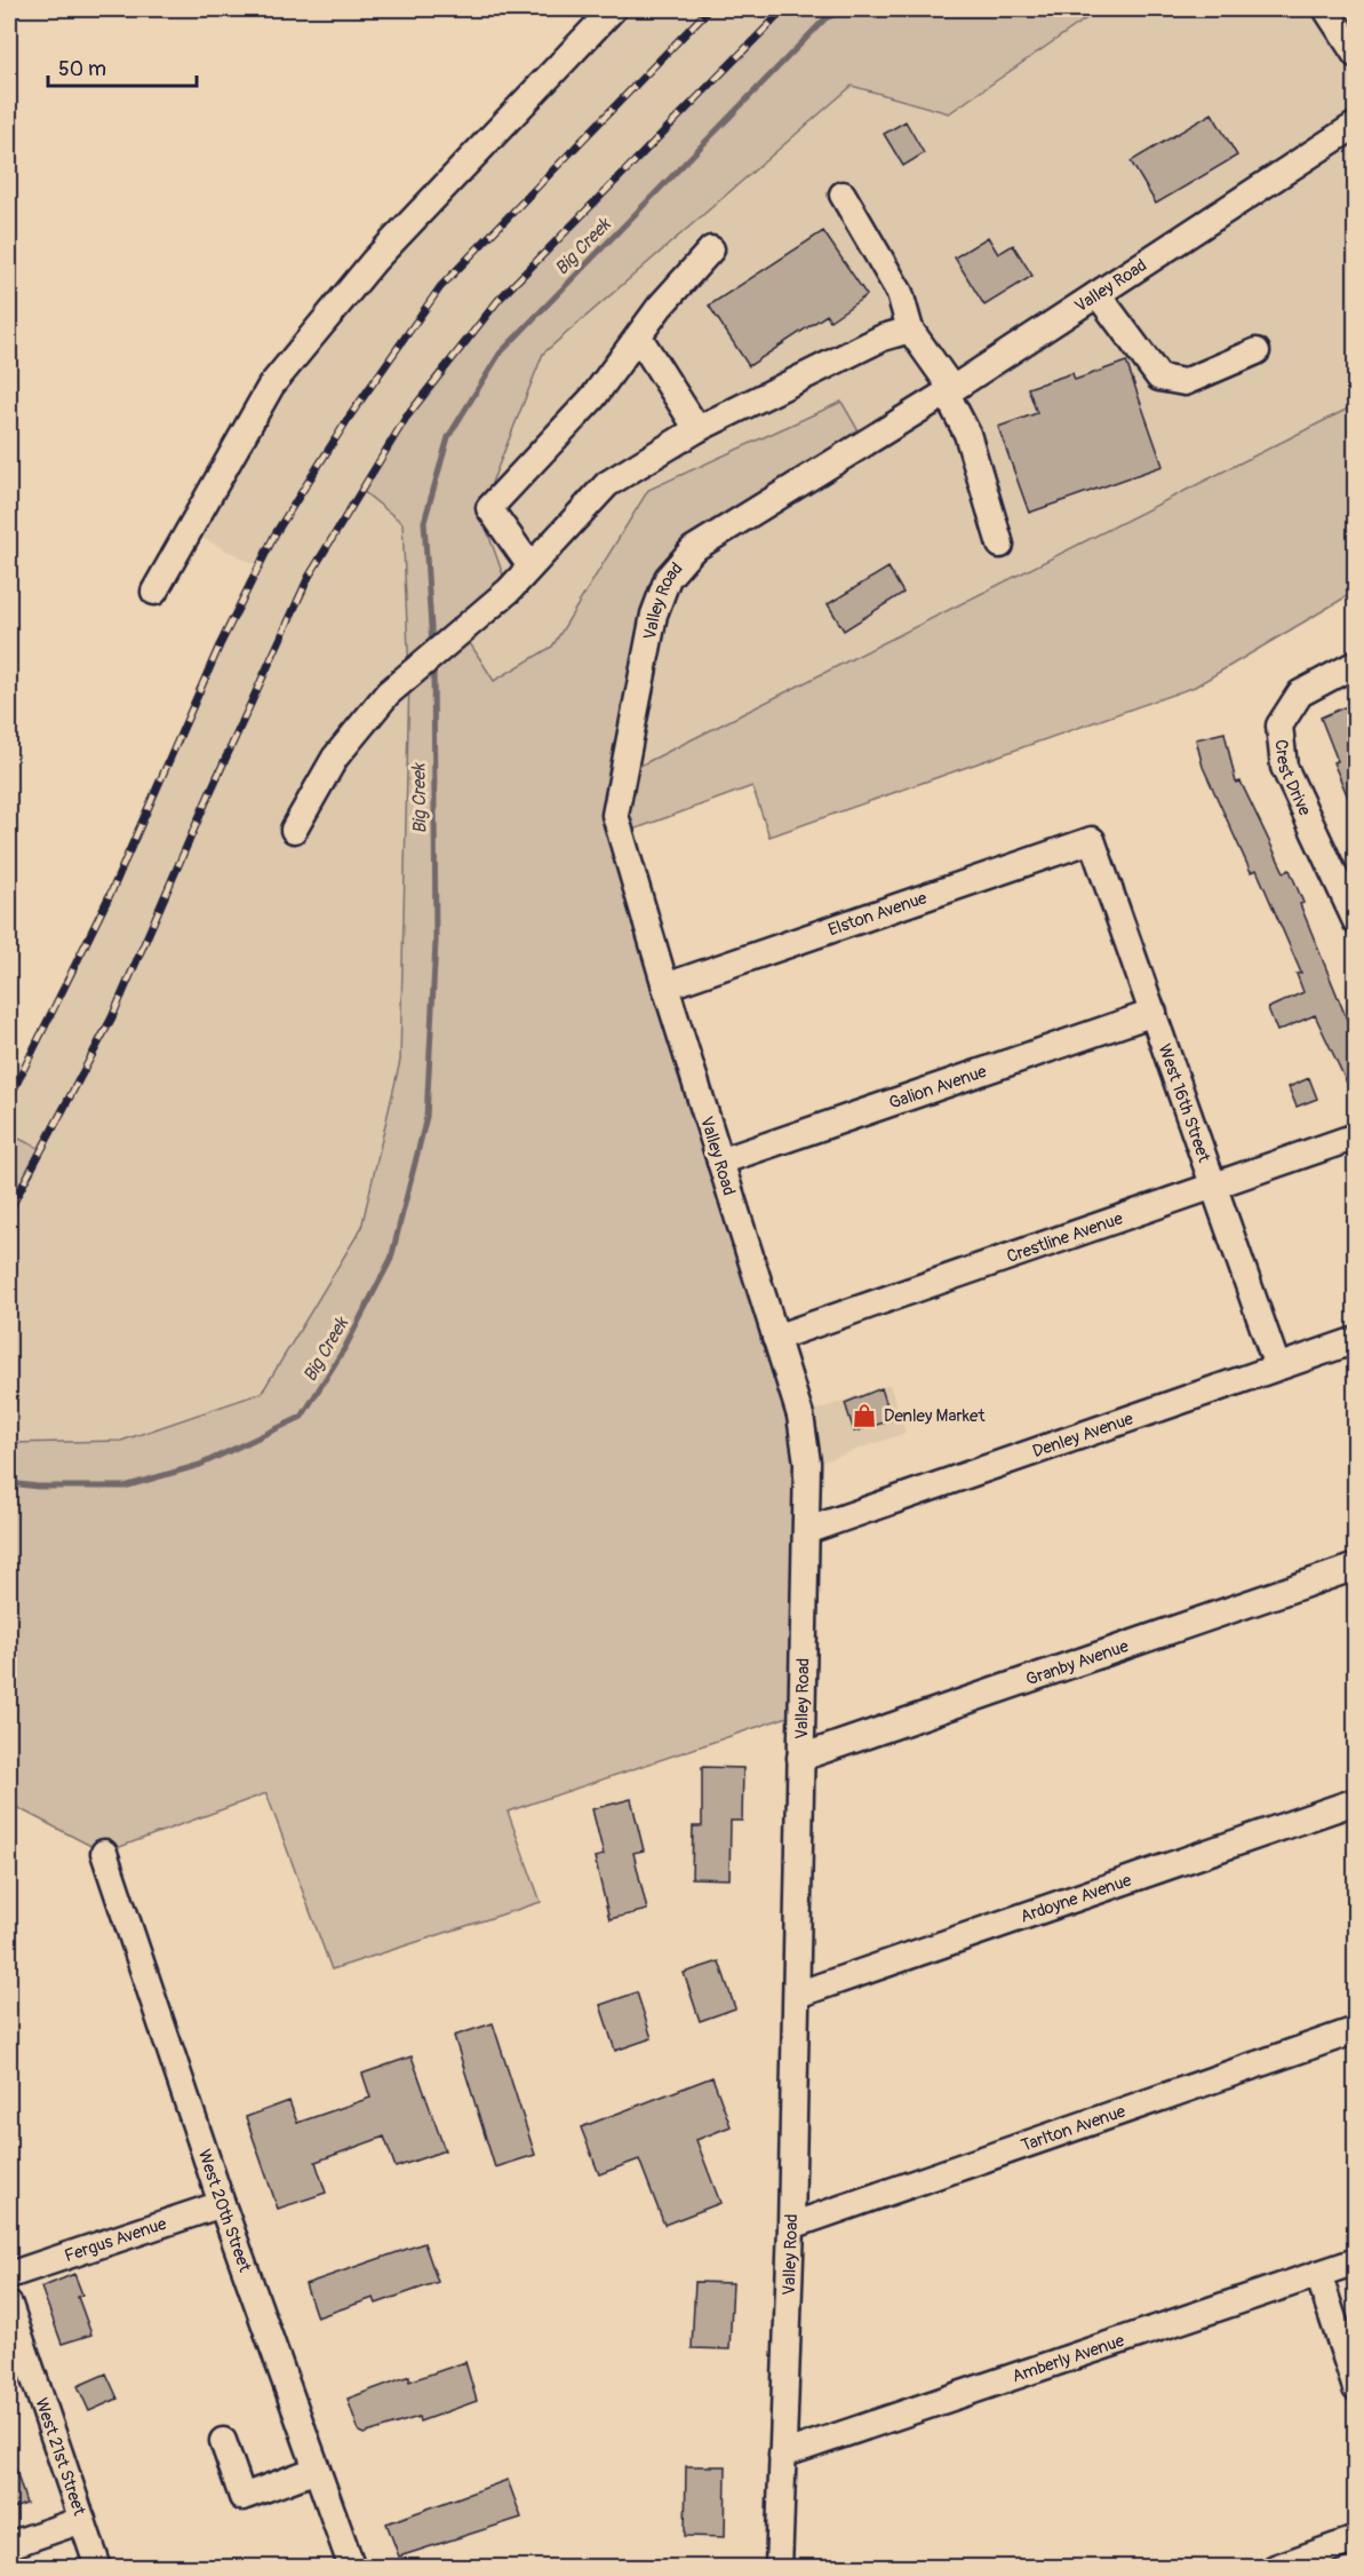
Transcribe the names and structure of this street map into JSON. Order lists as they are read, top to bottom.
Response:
{
  "streets": {
    "street": [
      "Valley Road",
      "Crest Drive",
      "Elston Avenue",
      "Galion Avenue",
      "West 16th Street",
      "Crestline Avenue",
      "Denley Avenue",
      "Granby Avenue",
      "Ardoyne Avenue",
      "Tarlton Avenue",
      "West 20th Street",
      "Fergus Avenue",
      "Amberly Avenue",
      "West 21st Street"
    ]
  },
  "crossings": [
    ["Valley Road", "Elston Avenue"],
    ["Valley Road", "Galion Avenue"],
    ["Valley Road", "Crestline Avenue"],
    ["Valley Road", "Denley Avenue"],
    ["Valley Road", "Granby Avenue"],
    ["Valley Road", "Ardoyne Avenue"],
    ["Valley Road", "Tarlton Avenue"],
    ["Valley Road", "Amberly Avenue"],
    ["Elston Avenue", "West 16th Street"],
    ["Galion Avenue", "West 16th Street"],
    ["West 16th Street", "Crestline Avenue"],
    ["West 16th Street", "Denley Avenue"],
    ["West 20th Street", "Fergus Avenue"]
  ],
  "water": ["Big Creek"],
  "places": {
    "shop": ["Denley Market"]
  },
  "scale_bar": "50 m"
}
